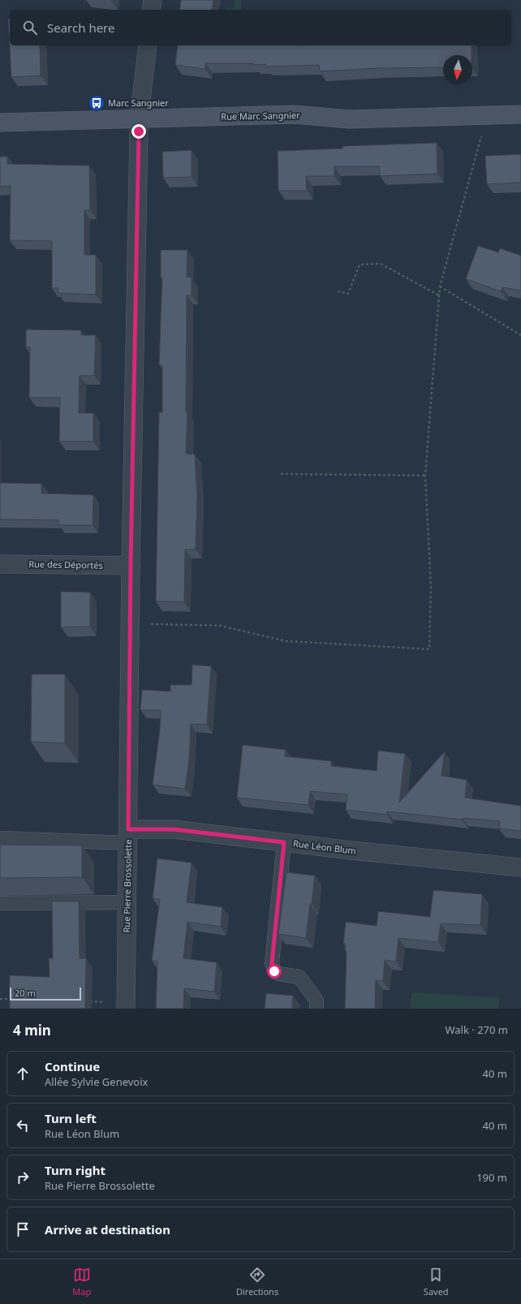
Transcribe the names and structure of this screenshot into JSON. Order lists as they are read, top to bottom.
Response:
{
  "streets": {
    "street": [
      "Rue Marc Sangnier",
      "Rue des Déportés",
      "Rue Léon Blum",
      "Rue Pierre Brossolette"
    ]
  },
  "crossings": [
    ["Rue Marc Sangnier", "Rue Pierre Brossolette"],
    ["Rue des Déportés", "Rue Pierre Brossolette"],
    ["Rue Léon Blum", "Rue Pierre Brossolette"]
  ],
  "places": {
    "bus stop": ["Marc Sangnier"]
  },
  "scale_bar": "20 m",
  "north": "bottom",
  "page": {
    "search": "Search here",
    "scale": "20 m",
    "heading": ["4 min", "Walk · 270 m"],
    "list": [
      ["Continue", "Allée Sylvie Genevoix", "40 m"],
      ["Turn left", "Rue Léon Blum", "40 m"],
      ["Turn right", "Rue Pierre Brossolette", "190 m"],
      "Arrive at destination"
    ],
    "nav": ["Map", "Directions", "Saved"]
  }
}
